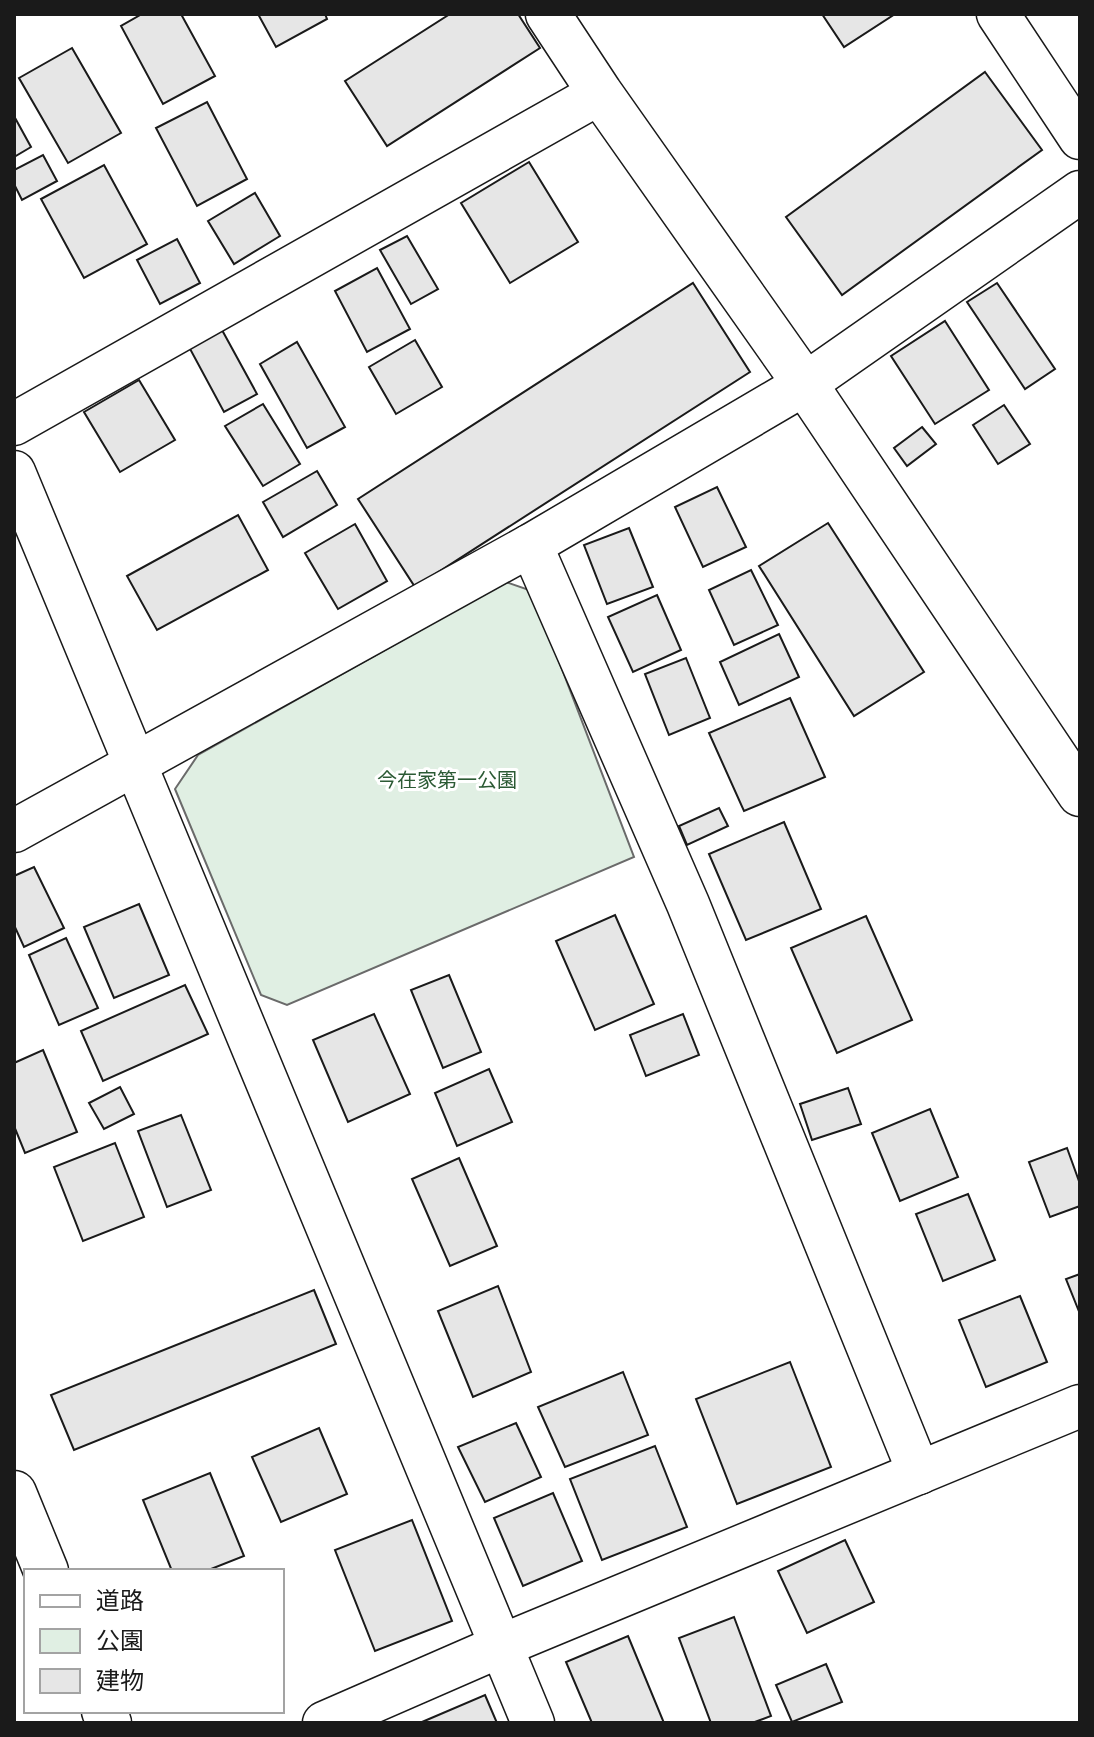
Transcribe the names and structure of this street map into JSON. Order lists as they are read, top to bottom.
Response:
{
  "parks": ["今在家第一公園"],
  "legend": ["道路", "公園", "建物"]
}
